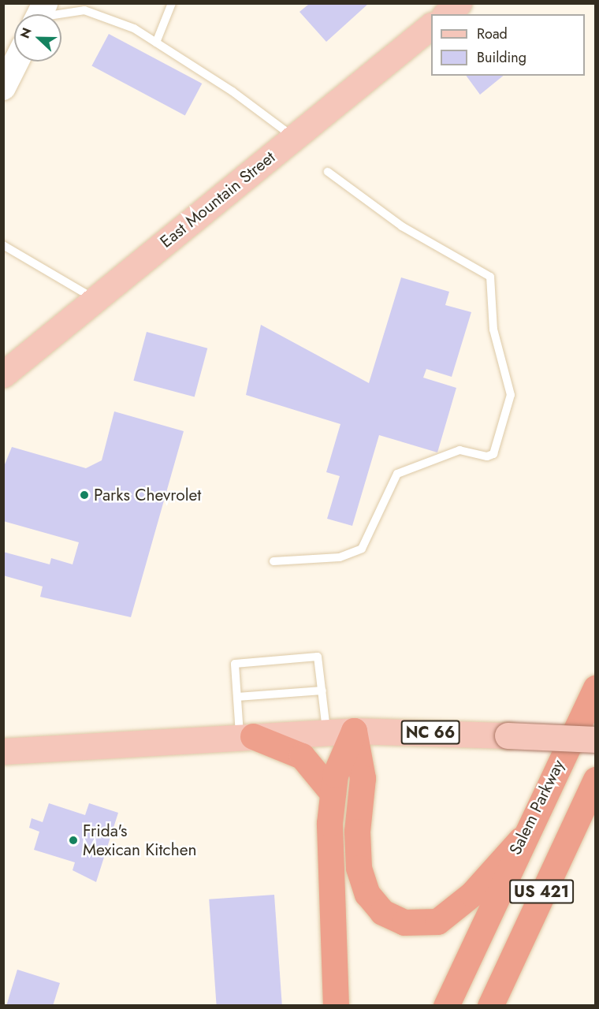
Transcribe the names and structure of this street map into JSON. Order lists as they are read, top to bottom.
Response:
{
  "streets": {
    "highway": ["Salem Parkway", "US 421"],
    "main road": ["East Mountain Street", "NC 66"]
  },
  "places": ["Parks Chevrolet", "Frida's Mexican Kitchen"],
  "legend": ["Road", "Building"],
  "north": "left"
}
